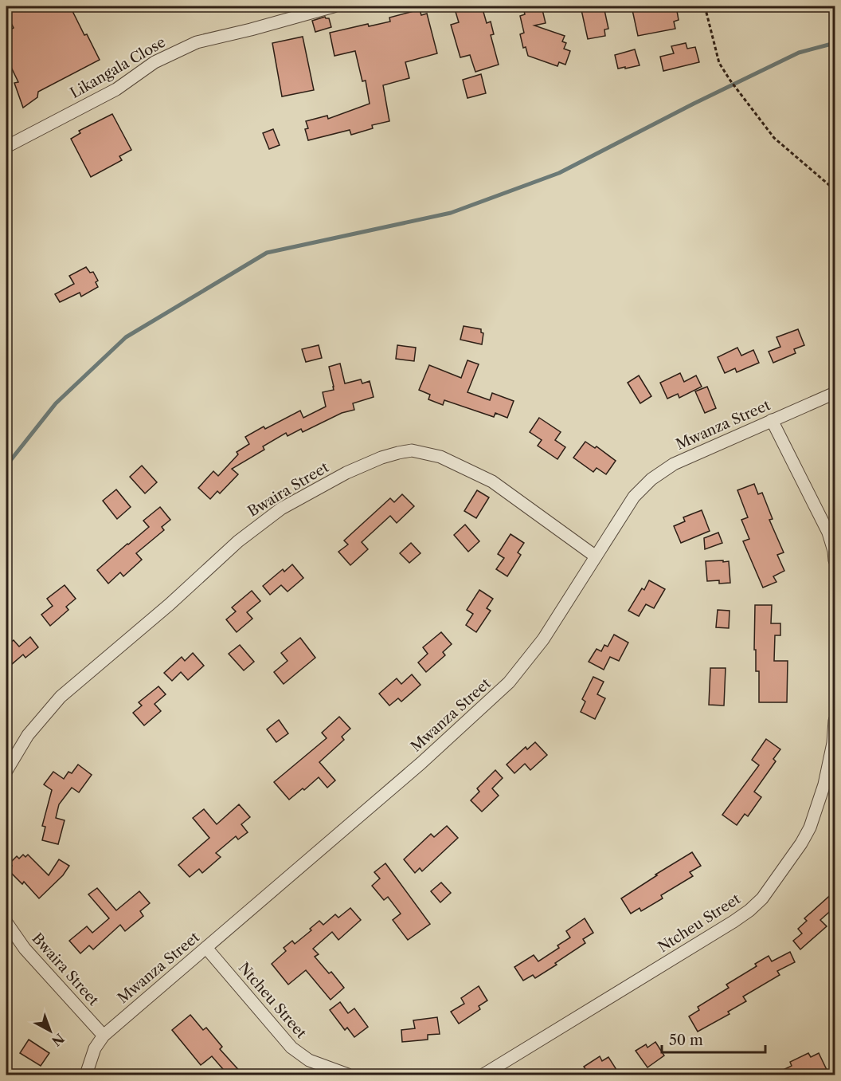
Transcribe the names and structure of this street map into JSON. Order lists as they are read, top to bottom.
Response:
{
  "streets": {
    "street": [
      "Likangala Close",
      "Mwanza Street",
      "Bwaira Street",
      "Ntcheu Street"
    ]
  },
  "crossings": [
    ["Mwanza Street", "Bwaira Street"],
    ["Mwanza Street", "Ntcheu Street"]
  ],
  "scale_bar": "50 m",
  "north": "bottom right"
}
